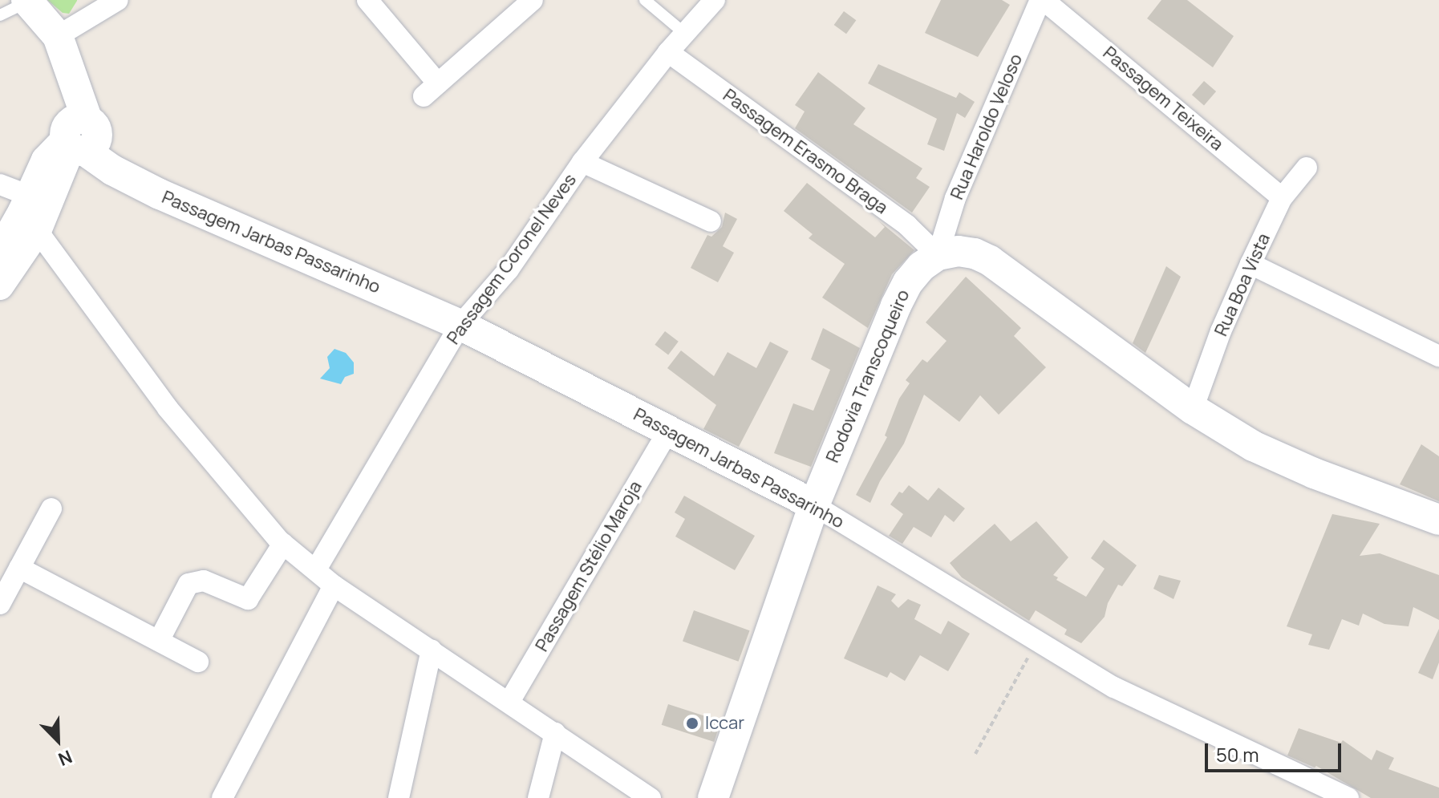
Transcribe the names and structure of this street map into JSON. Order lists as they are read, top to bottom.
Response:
{
  "streets": {
    "main road": ["Passagem Jarbas Passarinho", "Rodovia Transcoqueiro"],
    "street": [
      "Passagem Teixeira",
      "Rua Haroldo Veloso",
      "Passagem Erasmo Braga",
      "Passagem Coronel Neves",
      "Rua Boa Vista",
      "Passagem Stélio Maroja"
    ]
  },
  "crossings": [
    ["Passagem Teixeira", "Rua Haroldo Veloso"],
    ["Passagem Teixeira", "Rua Boa Vista"],
    ["Rua Haroldo Veloso", "Passagem Erasmo Braga"],
    ["Rua Haroldo Veloso", "Rodovia Transcoqueiro"],
    ["Passagem Erasmo Braga", "Passagem Coronel Neves"],
    ["Passagem Erasmo Braga", "Rodovia Transcoqueiro"],
    ["Passagem Jarbas Passarinho", "Passagem Coronel Neves"],
    ["Passagem Jarbas Passarinho", "Rodovia Transcoqueiro"],
    ["Passagem Jarbas Passarinho", "Passagem Stélio Maroja"]
  ],
  "places": ["Iccar"],
  "scale_bar": "50 m",
  "north": "bottom right"
}
